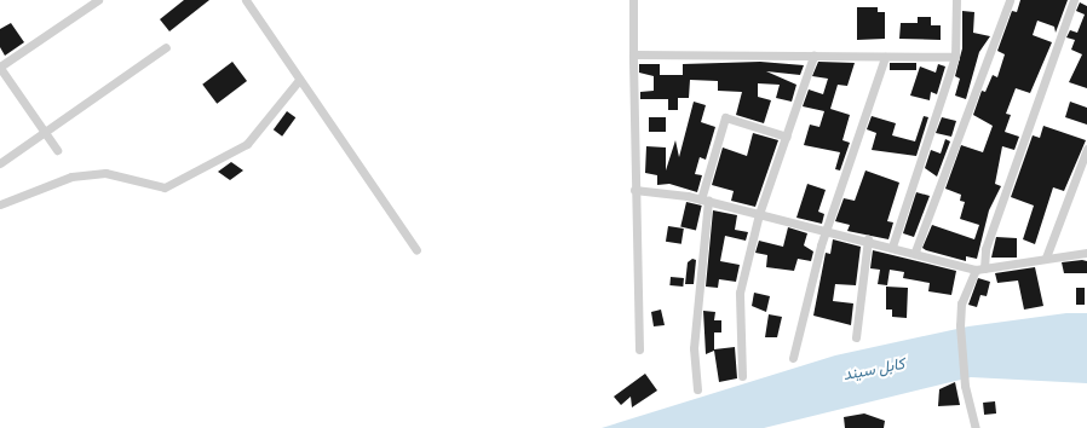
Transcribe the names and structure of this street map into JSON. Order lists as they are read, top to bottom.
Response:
{
  "water": ["کابل سيند"]
}
